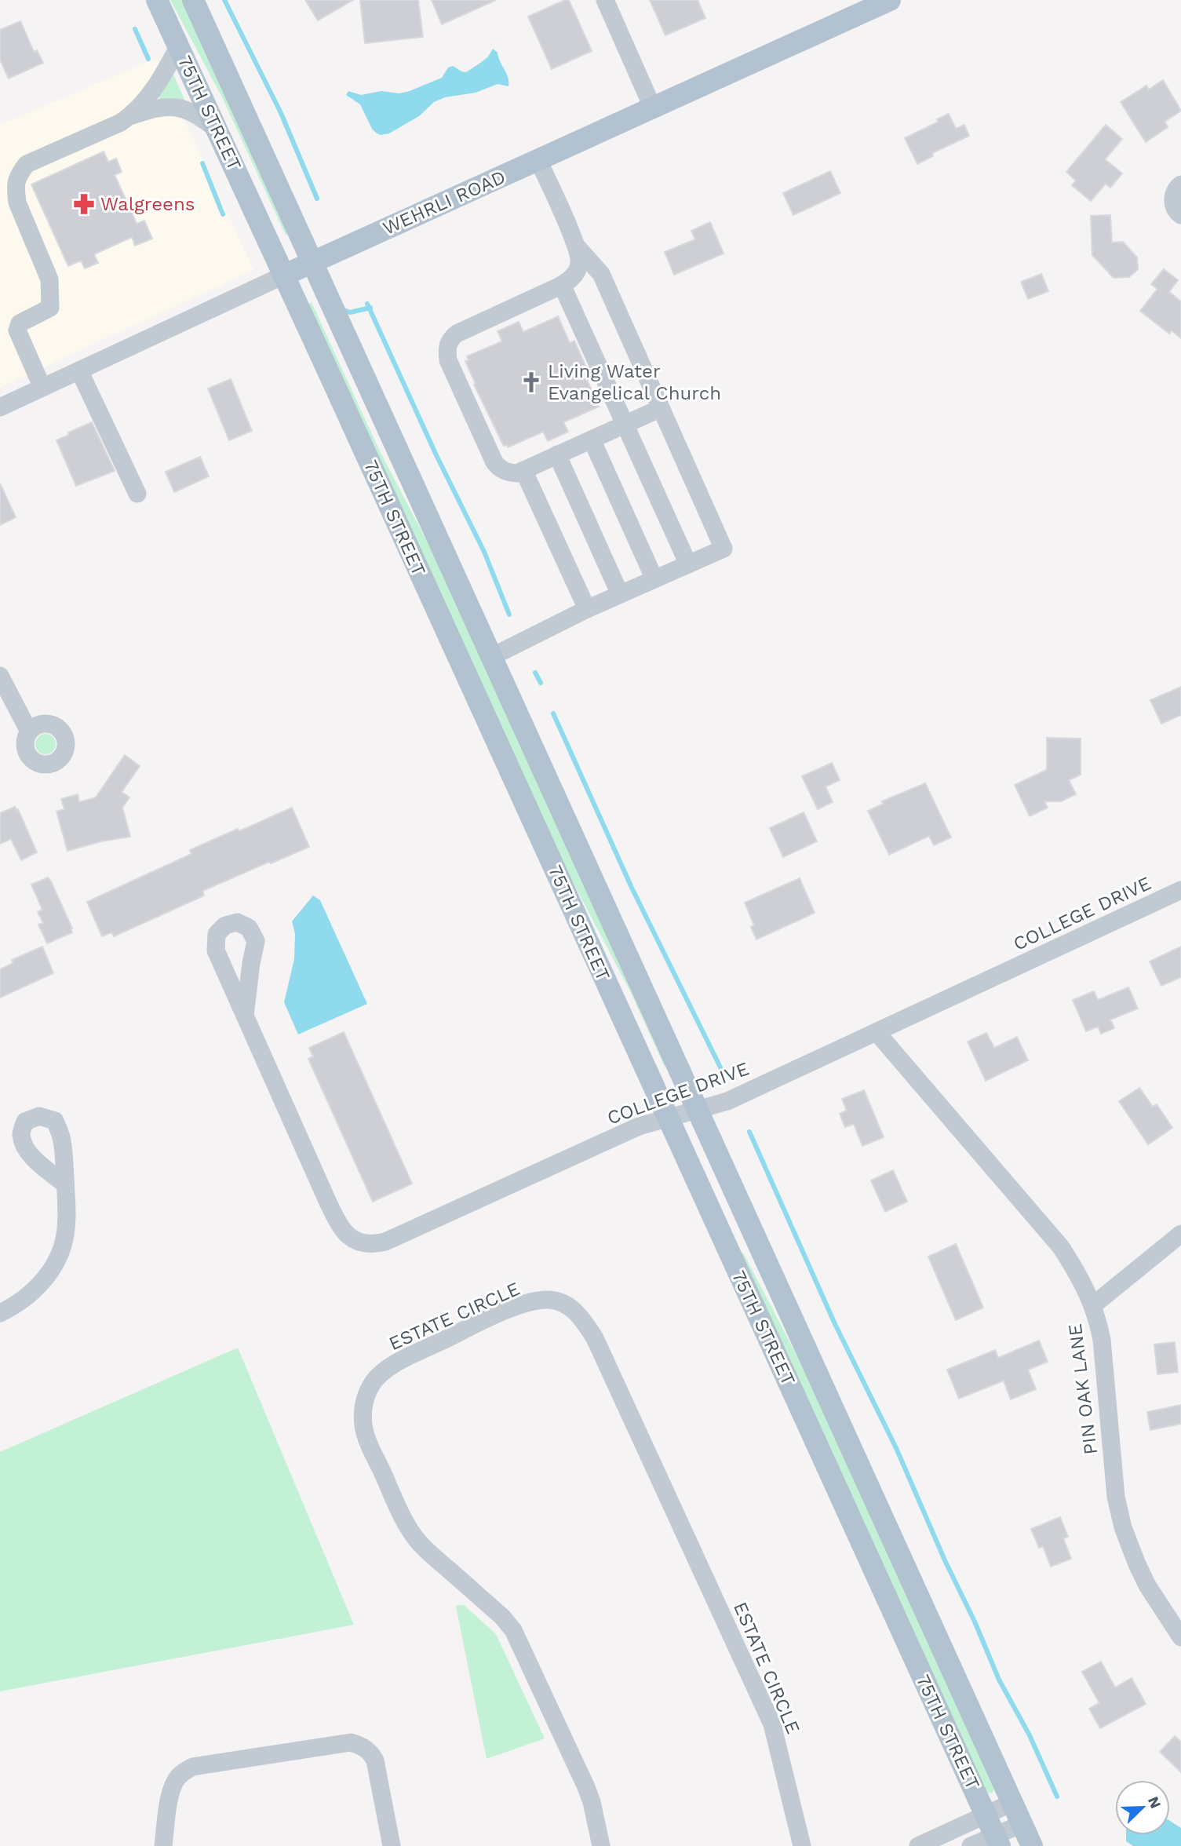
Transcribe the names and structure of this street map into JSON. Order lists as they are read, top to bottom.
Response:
{
  "streets": {
    "main road": ["75TH STREET", "WEHRLI ROAD"],
    "street": ["COLLEGE DRIVE", "ESTATE CIRCLE", "PIN OAK LANE"]
  },
  "crossings": [
    ["75TH STREET", "WEHRLI ROAD"],
    ["75TH STREET", "COLLEGE DRIVE"],
    ["COLLEGE DRIVE", "PIN OAK LANE"]
  ],
  "places": {
    "pharmacy": ["Walgreens"],
    "church": ["Living Water Evangelical Church"]
  },
  "north": "top right"
}
